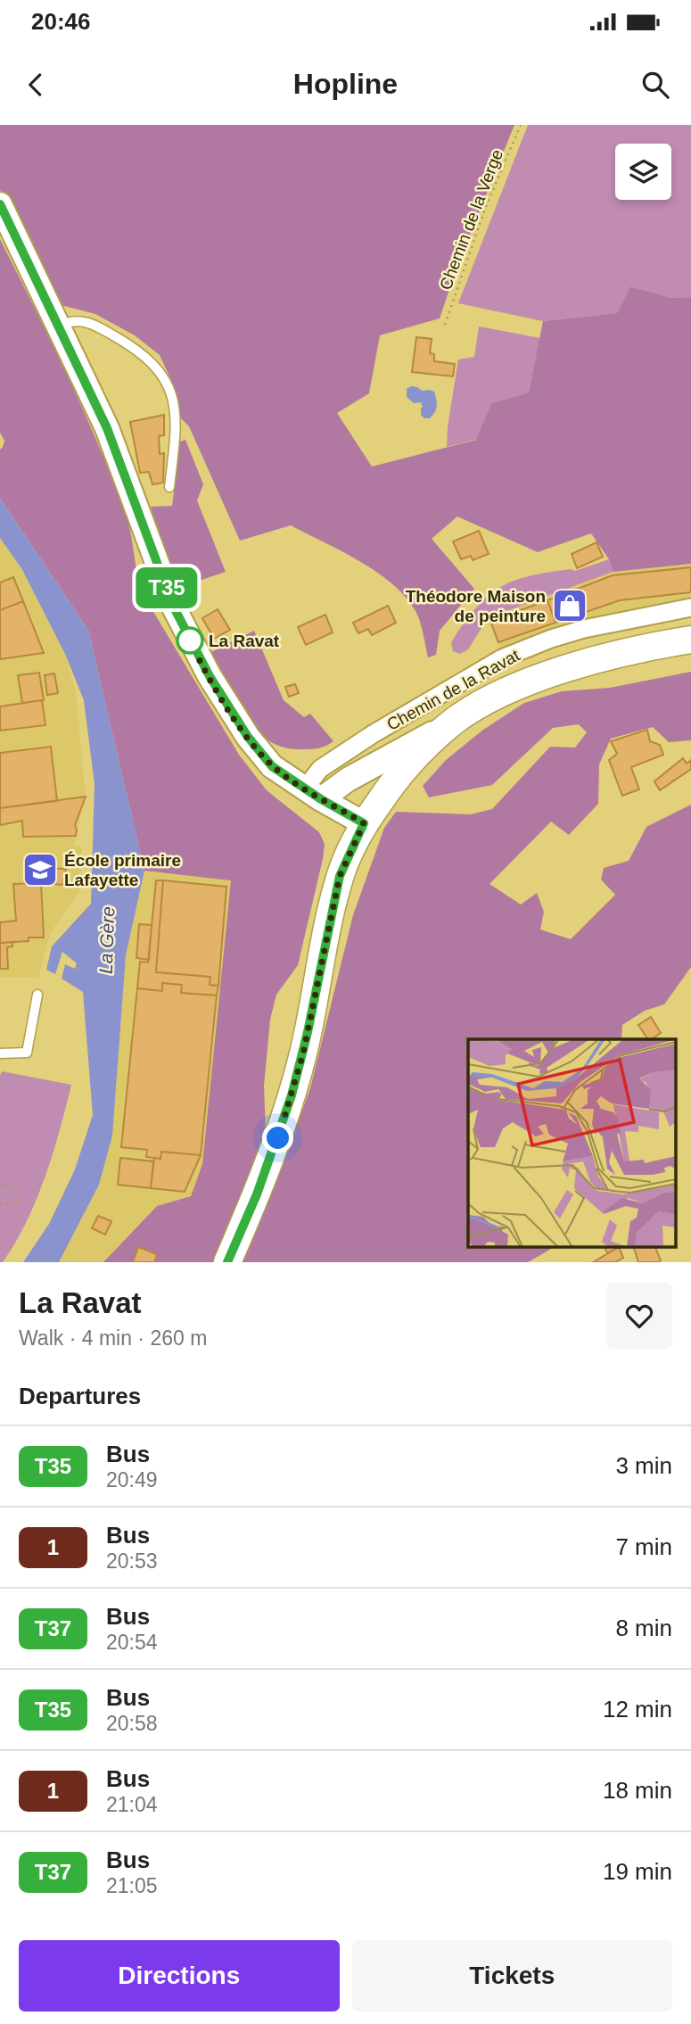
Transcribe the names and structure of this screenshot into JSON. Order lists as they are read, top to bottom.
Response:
{
  "streets": {
    "street": ["Chemin de la Ravat"],
    "path": ["Chemin de la Verge"]
  },
  "water": ["La Gère"],
  "places": {
    "shop": ["Théodore Maison de peinture"],
    "other": ["La Ravat"],
    "school or university": ["École primaire Lafayette"]
  },
  "lines": ["bus line T35"],
  "page": {
    "status": "20:46",
    "header": "Hopline",
    "on_map": "T35",
    "heading": [
      ["La Ravat", "Walk · 4 min · 260 m"],
      "Departures"
    ],
    "list": [
      {
        "mark": "T35",
        "name": "Bus",
        "note": "20:49",
        "value": "3 min"
      },
      {
        "mark": "1",
        "name": "Bus",
        "note": "20:53",
        "value": "7 min"
      },
      {
        "mark": "T37",
        "name": "Bus",
        "note": "20:54",
        "value": "8 min"
      },
      {
        "mark": "T35",
        "name": "Bus",
        "note": "20:58",
        "value": "12 min"
      },
      {
        "mark": "1",
        "name": "Bus",
        "note": "21:04",
        "value": "18 min"
      },
      {
        "mark": "T37",
        "name": "Bus",
        "note": "21:05",
        "value": "19 min"
      }
    ],
    "buttons": ["Directions", "Tickets"]
  }
}
